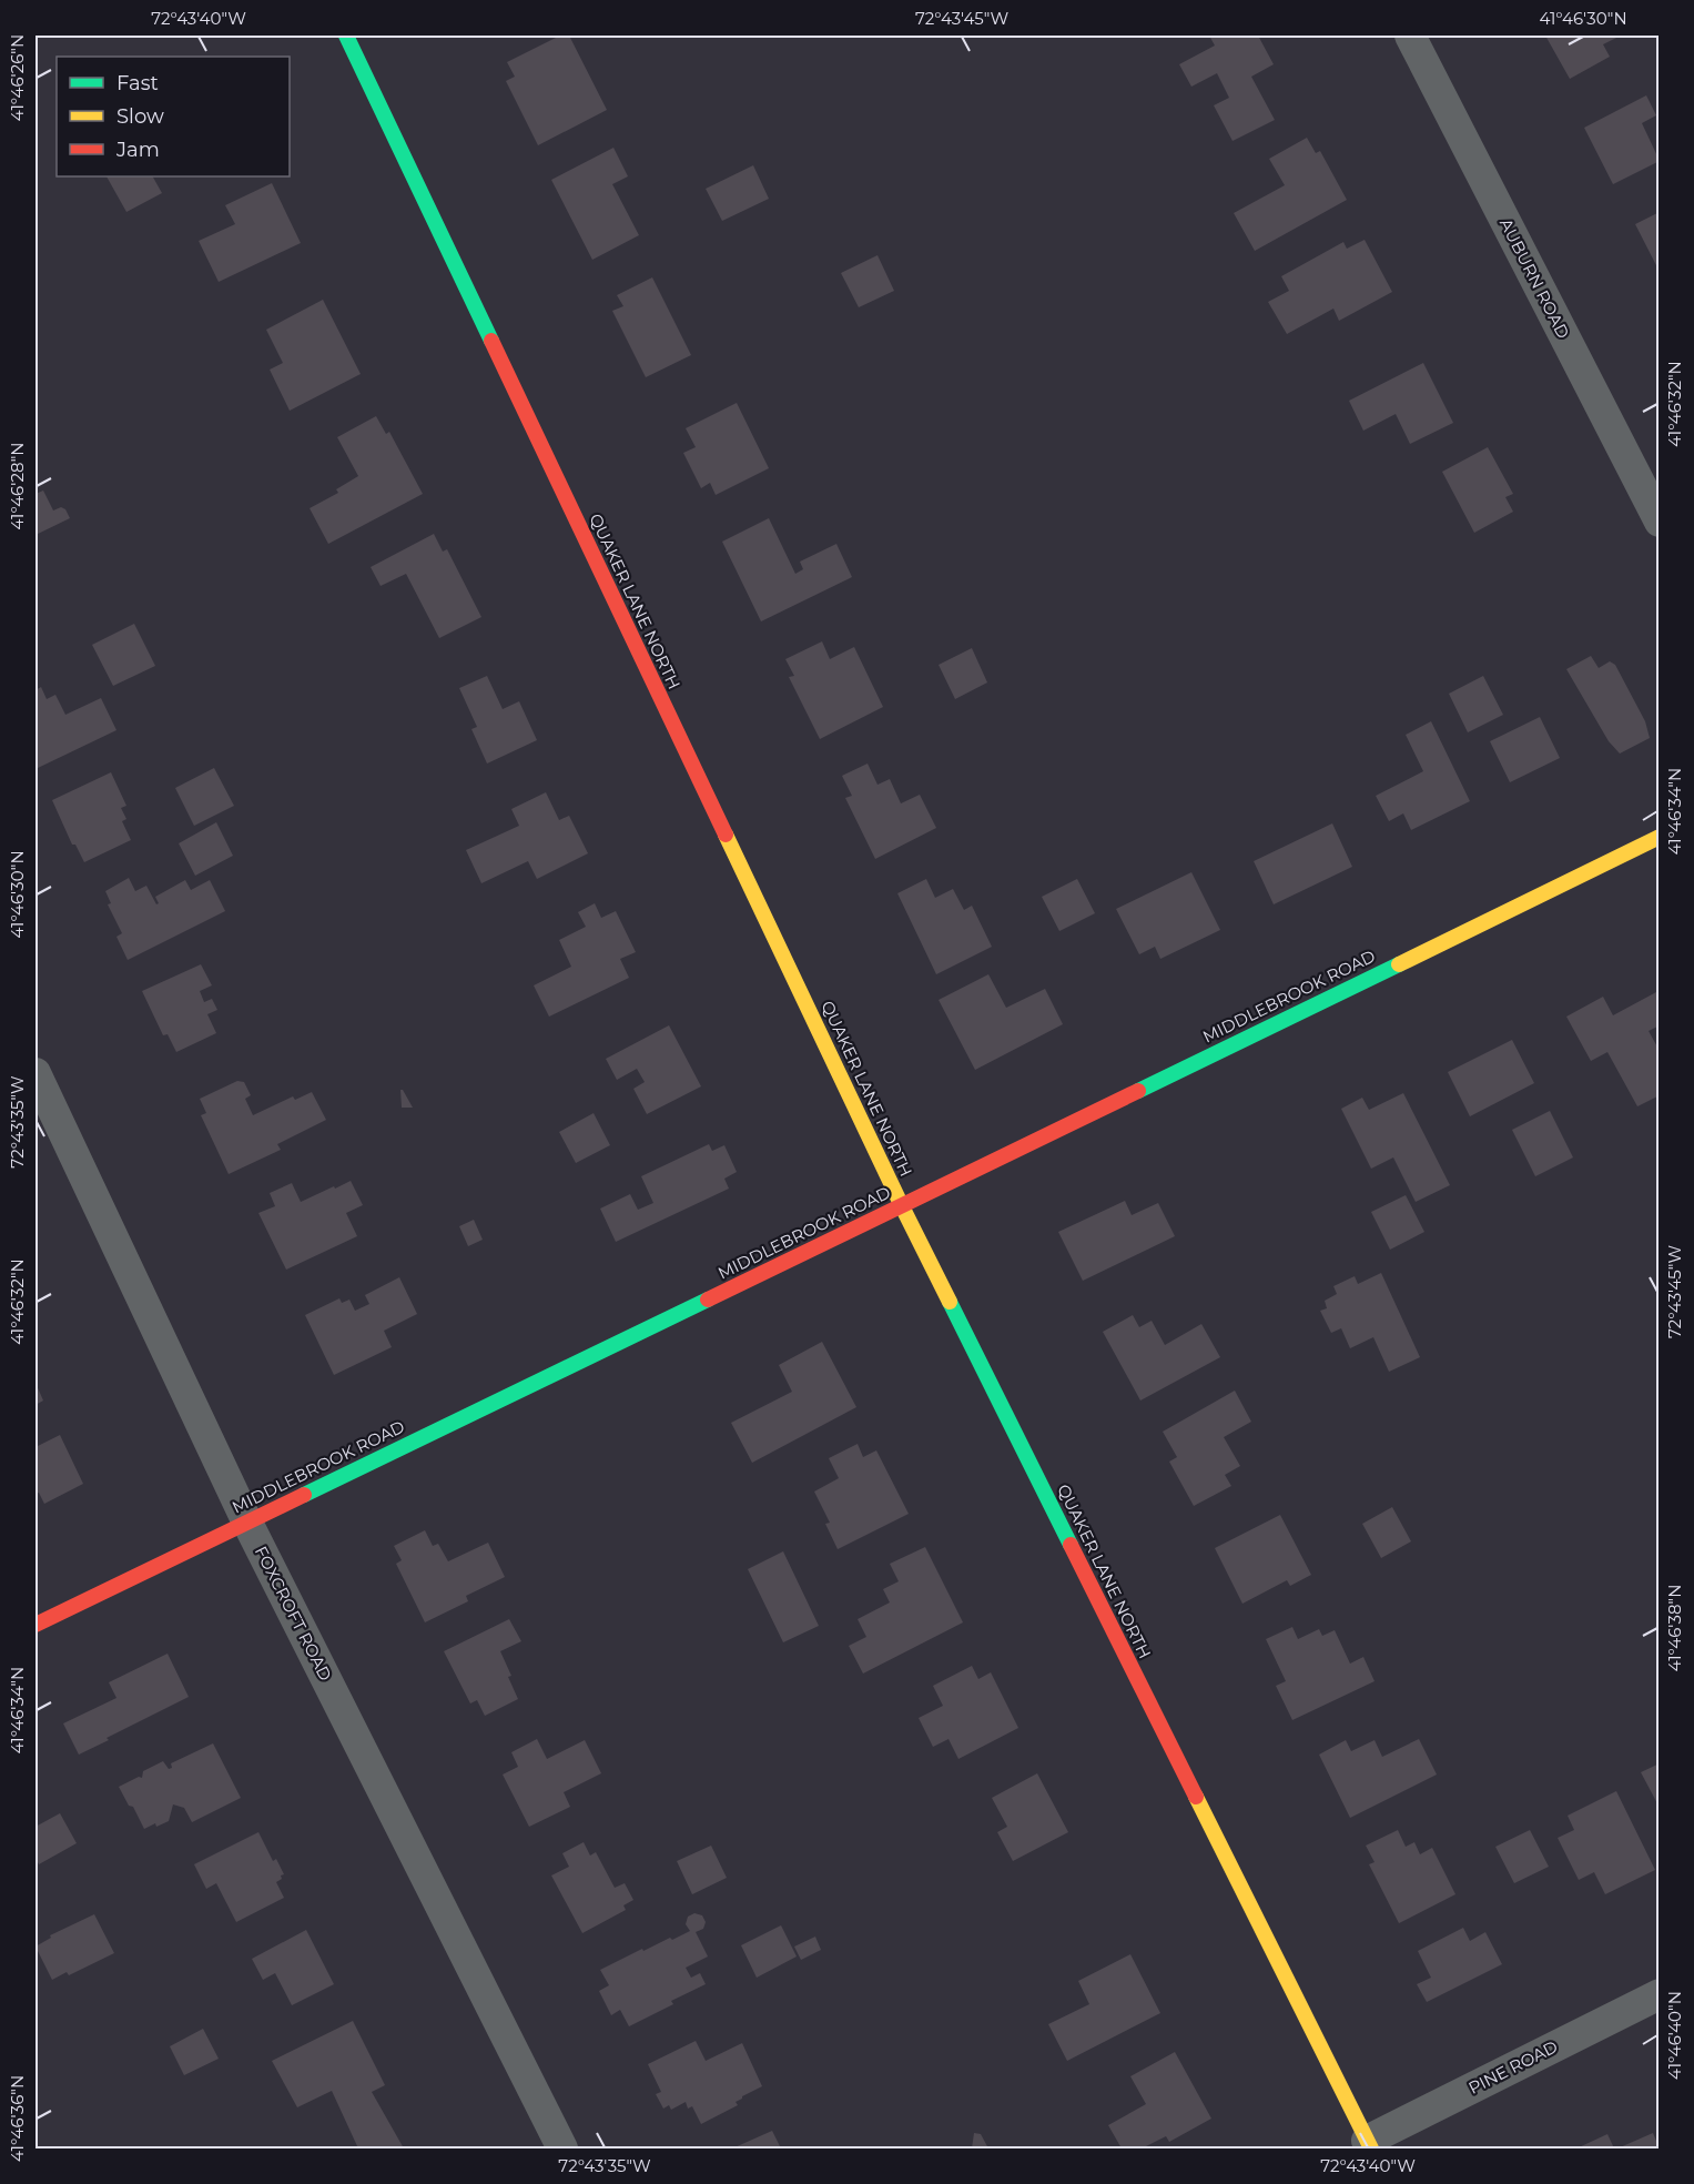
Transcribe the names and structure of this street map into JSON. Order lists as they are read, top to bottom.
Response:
{
  "streets": {
    "street": [
      "AUBURN ROAD",
      "QUAKER LANE NORTH",
      "MIDDLEBROOK ROAD",
      "FOXCROFT ROAD",
      "PINE ROAD"
    ]
  },
  "crossings": [
    ["QUAKER LANE NORTH", "MIDDLEBROOK ROAD"],
    ["QUAKER LANE NORTH", "PINE ROAD"],
    ["MIDDLEBROOK ROAD", "FOXCROFT ROAD"]
  ],
  "legend": ["Fast", "Slow", "Jam"],
  "coordinates": [
    "72°43'40\"W",
    "72°43'45\"W",
    "41°46'30\"N",
    "41°46'26\"N",
    "41°46'32\"N",
    "41°46'28\"N",
    "41°46'34\"N",
    "72°43'35\"W",
    "41°46'38\"N",
    "41°46'40\"N",
    "41°46'36\"N"
  ]
}
